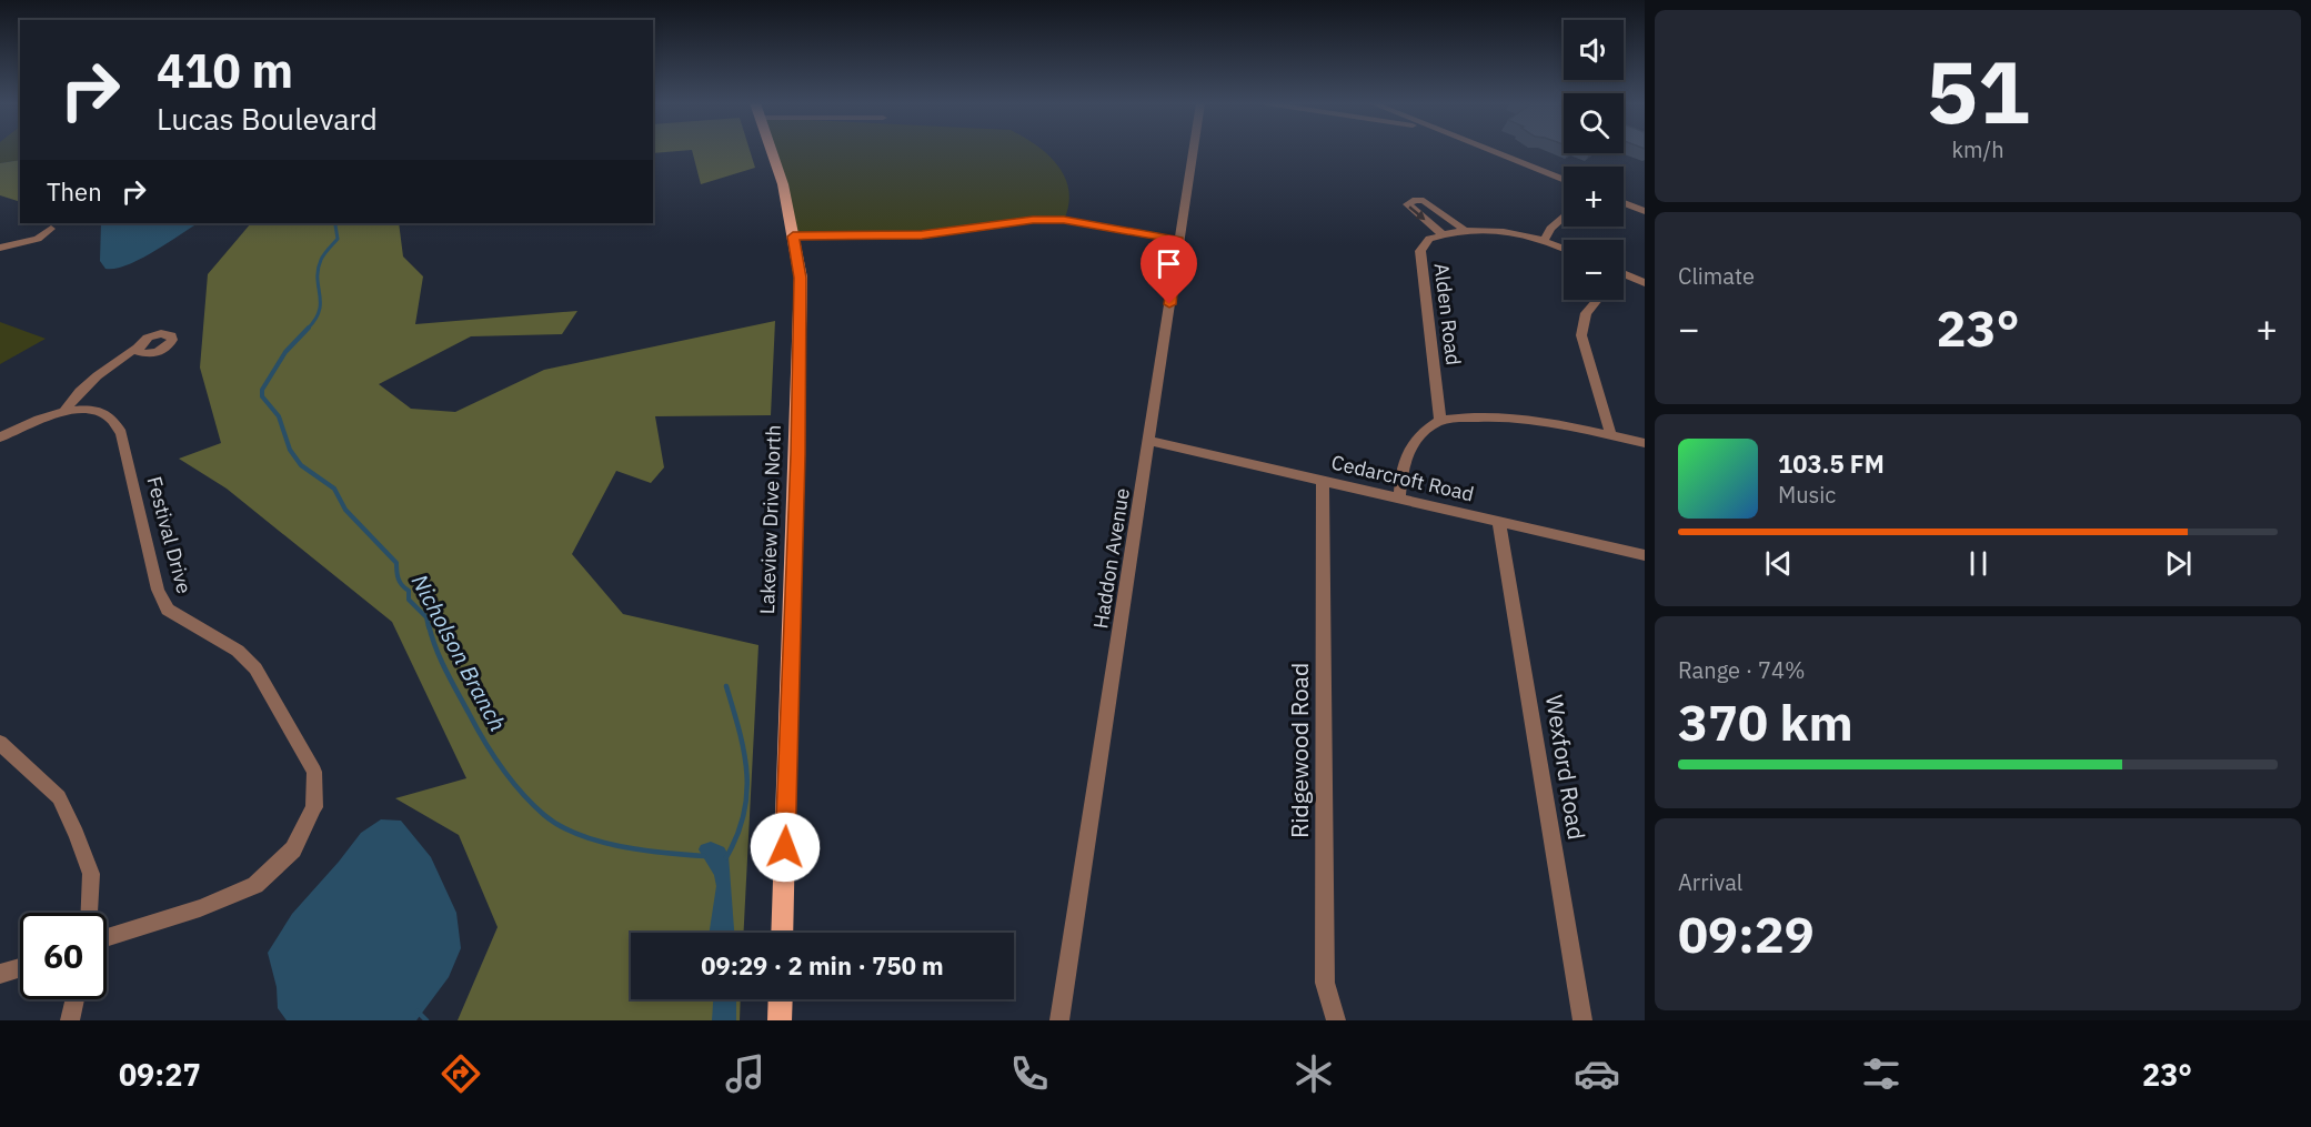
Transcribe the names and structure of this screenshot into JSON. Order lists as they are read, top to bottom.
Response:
{
  "streets": {
    "main road": ["Lakeview Drive North"],
    "street": [
      "Alden Road",
      "Cedarcroft Road",
      "Festival Drive",
      "Haddon Avenue",
      "Ridgewood Road",
      "Wexford Road"
    ]
  },
  "crossings": [
    ["Cedarcroft Road", "Haddon Avenue"],
    ["Cedarcroft Road", "Ridgewood Road"],
    ["Cedarcroft Road", "Wexford Road"]
  ],
  "water": ["Nicholson Branch"],
  "page": {
    "tile": [
      ["51", "km/h"],
      "Climate",
      ["Range · 74%", "370 km"],
      ["Arrival", "09:29"]
    ],
    "map_buttons": ["+", "−"],
    "turn": ["410 m", "Lucas Boulevard"],
    "then": "Then",
    "heat": ["−", "23°", "+"],
    "song": ["103.5 FM", "Music"],
    "limit": "60",
    "trip": "09:29 · 2 min · 750 m",
    "tabs": ["09:27", "23°"]
  }
}
